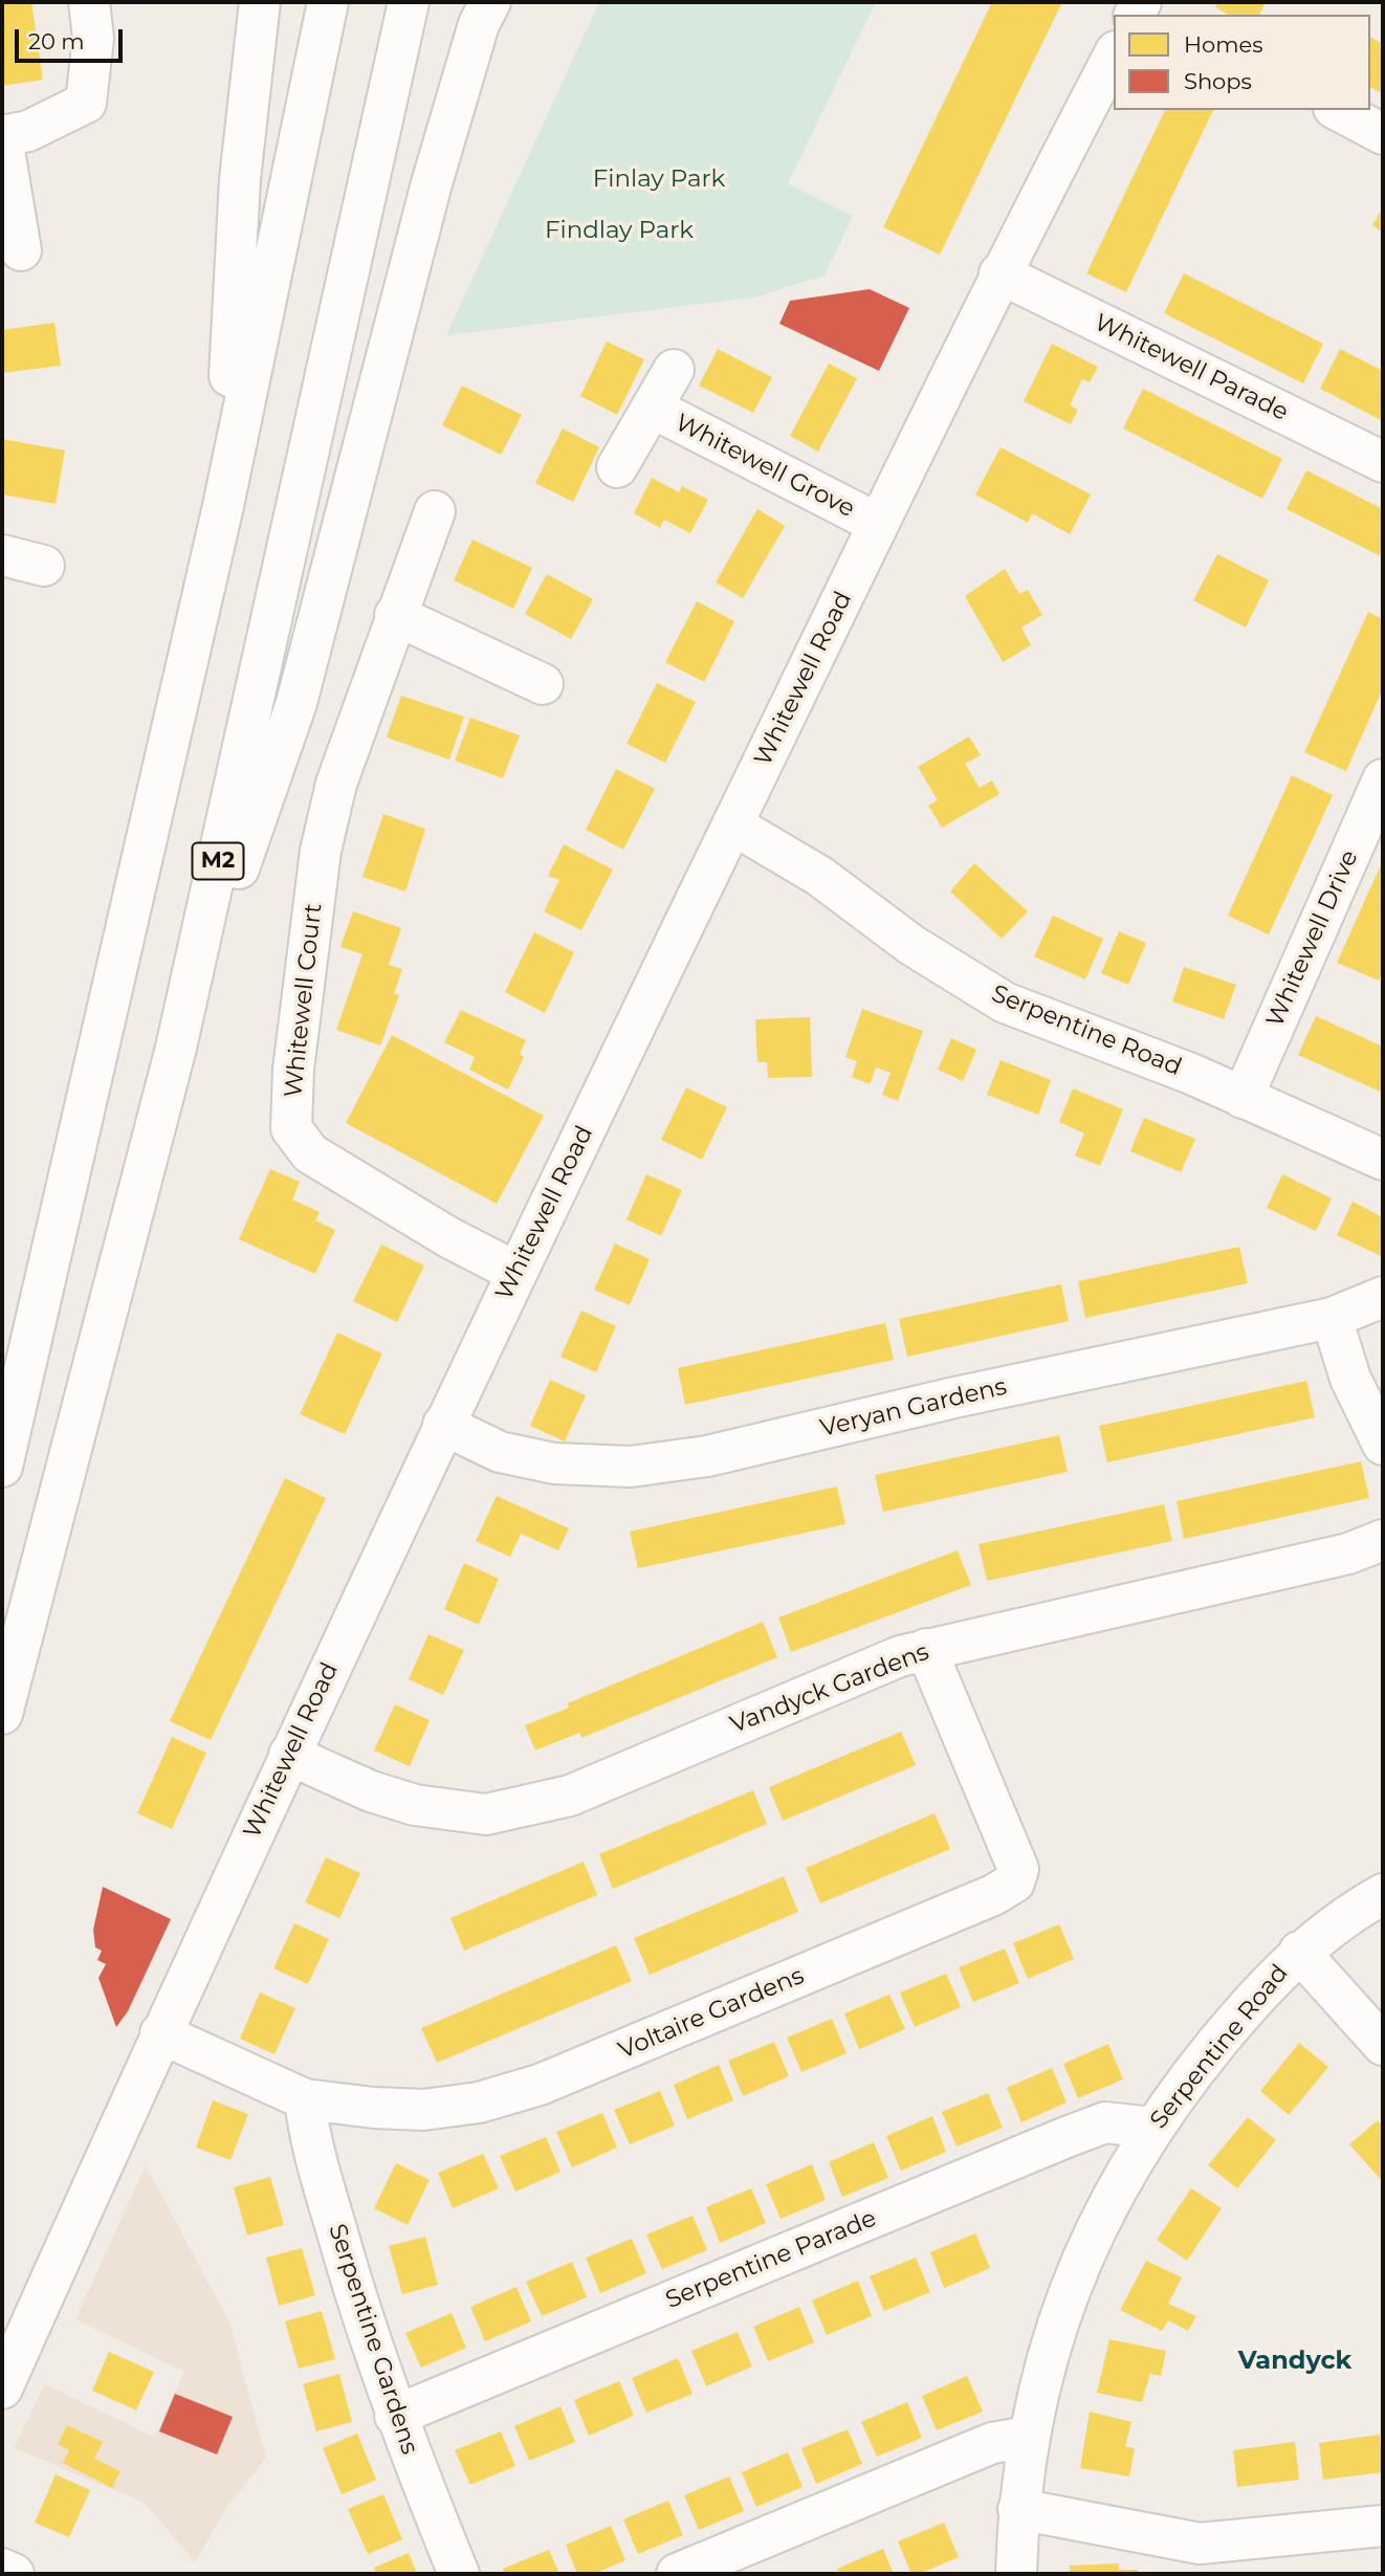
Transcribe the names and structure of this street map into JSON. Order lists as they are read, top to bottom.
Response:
{
  "streets": {
    "main road": [
      "Whitewell Parade",
      "Whitewell Grove",
      "Whitewell Road",
      "M2",
      "Whitewell Drive",
      "Whitewell Court",
      "Serpentine Road",
      "Veryan Gardens",
      "Vandyck Gardens",
      "Voltaire Gardens",
      "Serpentine Parade",
      "Serpentine Gardens"
    ]
  },
  "crossings": [
    ["Whitewell Parade", "Whitewell Road"],
    ["Whitewell Grove", "Whitewell Road"],
    ["Whitewell Road", "Whitewell Court"],
    ["Whitewell Road", "Serpentine Road"],
    ["Whitewell Road", "Veryan Gardens"],
    ["Whitewell Road", "Vandyck Gardens"],
    ["Whitewell Road", "Voltaire Gardens"],
    ["Whitewell Drive", "Serpentine Road"],
    ["Serpentine Road", "Serpentine Parade"],
    ["Vandyck Gardens", "Voltaire Gardens"],
    ["Voltaire Gardens", "Serpentine Gardens"],
    ["Serpentine Parade", "Serpentine Gardens"]
  ],
  "districts": ["Vandyck"],
  "parks": ["Finlay Park", "Findlay Park"],
  "legend": ["Homes", "Shops"],
  "scale_bar": "20 m"
}
